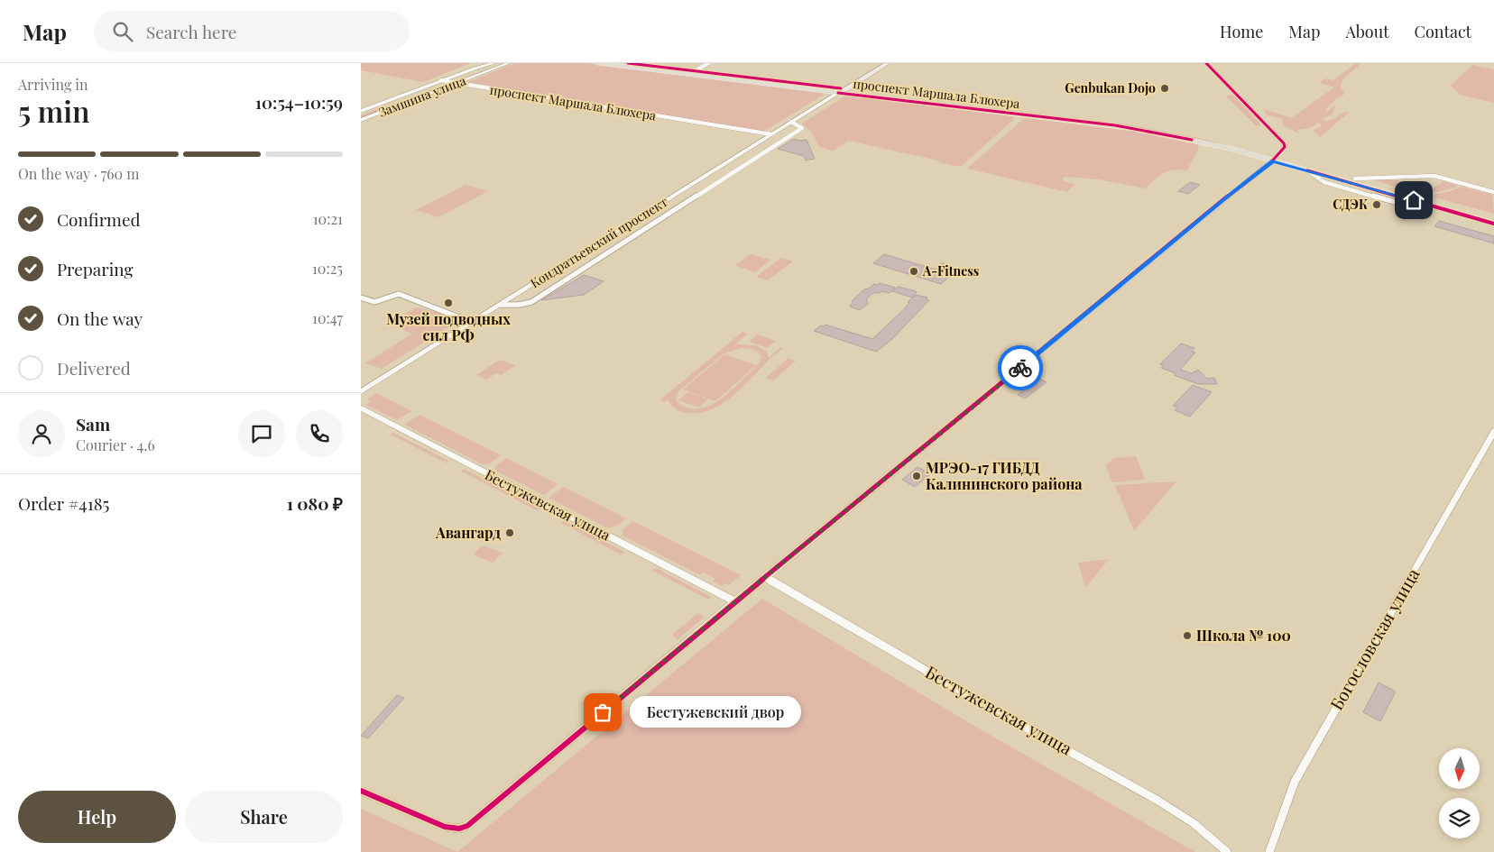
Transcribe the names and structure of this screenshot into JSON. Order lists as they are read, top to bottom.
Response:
{
  "streets": {
    "main road": ["проспект Маршала Блюхера", "Кондратьевский проспект"],
    "street": ["Замшина улица", "Бестужевская улица", "Богословская улица"]
  },
  "crossings": [
    ["проспект Маршала Блюхера", "Замшина улица"],
    ["проспект Маршала Блюхера", "Кондратьевский проспект"]
  ],
  "places": [
    "Genbukan Dojo",
    "СДЭК",
    "A-Fitness",
    "Музей подводных сил РФ",
    "МРЭО-17 ГИБДД Калининского района",
    "Авангард",
    "Школа № 100",
    "Бестужевский двор"
  ],
  "north": "bottom",
  "page": {
    "header": "Map",
    "search": "Search here",
    "nav": [
      "Home",
      "Map",
      "About",
      "Contact"
    ],
    "heading": ["5 min", "Arriving in", "10:54–10:59"],
    "panel": [
      "Sam",
      "Courier · 4.6",
      "Order #4185",
      "1 080 ₽"
    ],
    "bar": "On the way · 760 m",
    "list": [
      ["Confirmed", "10:21"],
      ["Preparing", "10:25"],
      ["On the way", "10:47"],
      "Delivered"
    ],
    "bubble": "Бестужевский двор",
    "buttons": ["Help", "Share"]
  }
}
